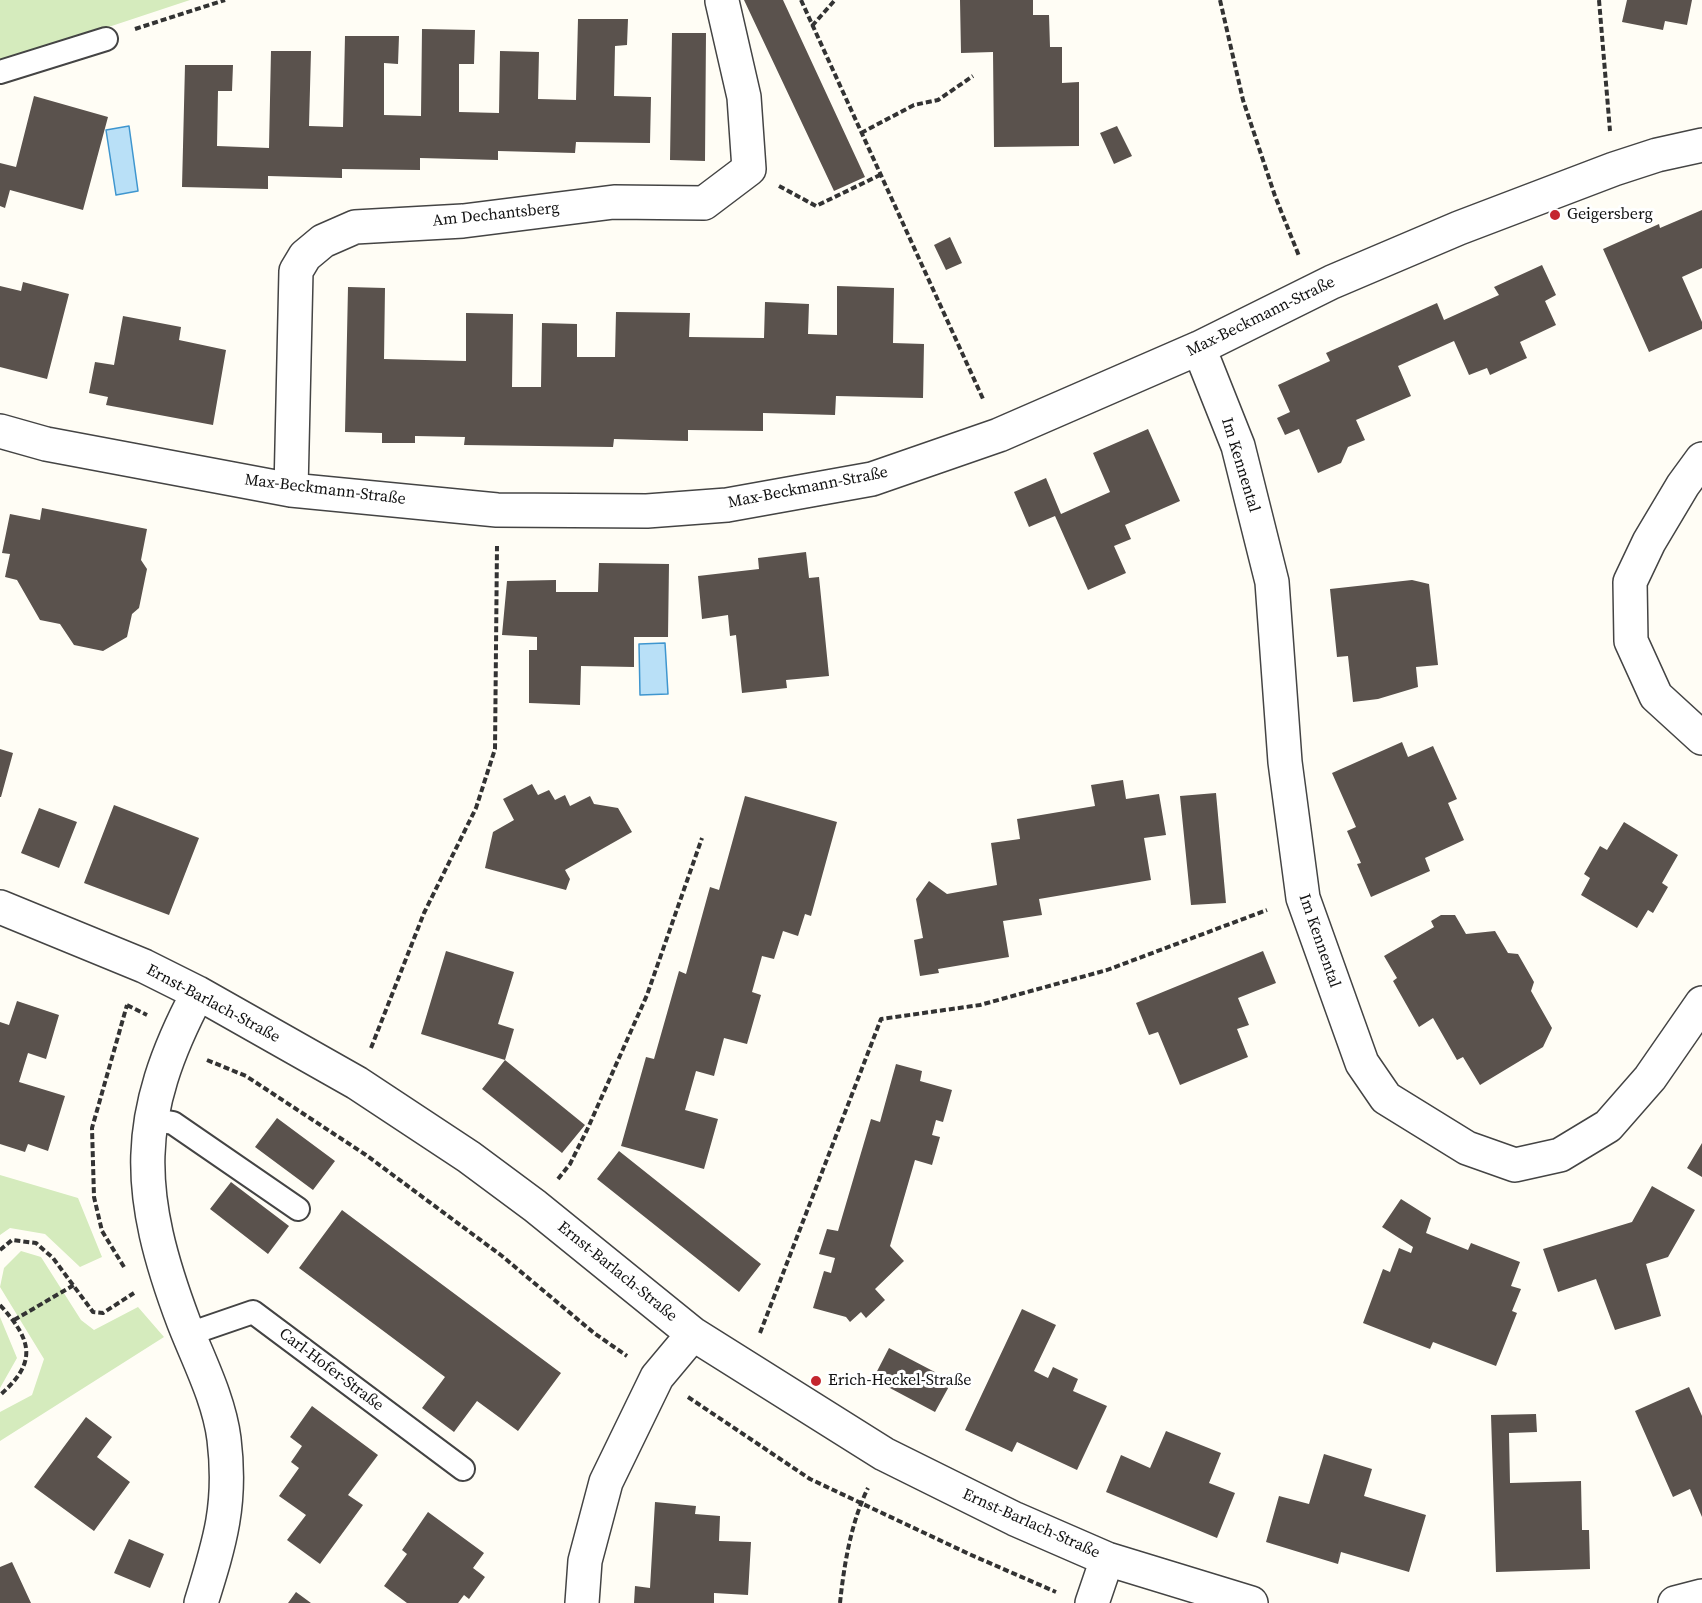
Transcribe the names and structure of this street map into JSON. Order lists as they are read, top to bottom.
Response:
{
  "streets": {
    "street": [
      "Am Dechantsberg",
      "Max-Beckmann-Straße",
      "Im Kennental",
      "Ernst-Barlach-Straße"
    ],
    "lane": ["Carl-Hofer-Straße"]
  },
  "crossings": [
    ["Am Dechantsberg", "Max-Beckmann-Straße"],
    ["Max-Beckmann-Straße", "Im Kennental"]
  ],
  "places": ["Geigersberg", "Erich-Heckel-Straße"]
}
